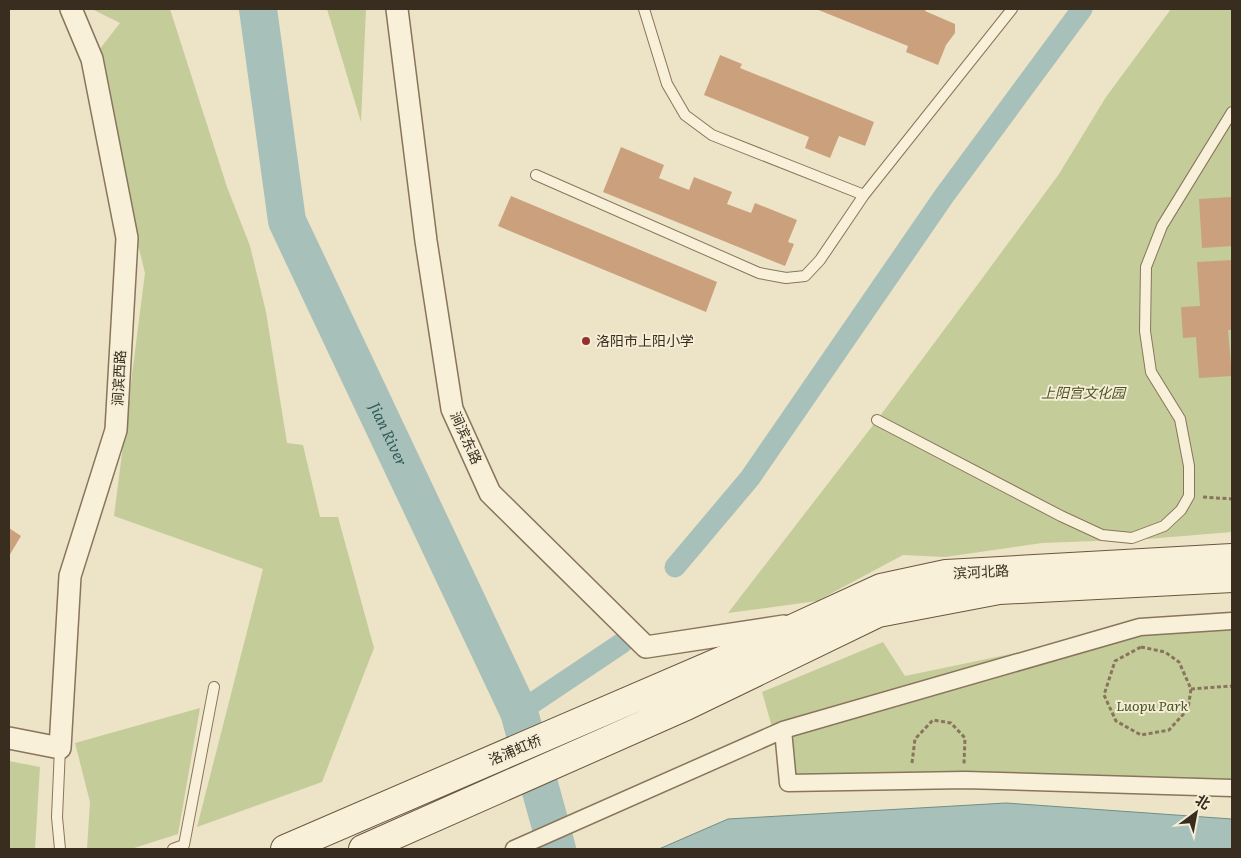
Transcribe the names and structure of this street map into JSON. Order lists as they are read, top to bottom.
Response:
{
  "streets": {
    "main road": ["滨河北路", "洛浦虹桥"],
    "street": ["涧滨西路", "涧滨东路"]
  },
  "crossings": [
    ["涧滨东路", "滨河北路"],
    ["滨河北路", "洛浦虹桥"]
  ],
  "water": ["Jian River"],
  "parks": ["上阳宫文化园", "Luopu Park"],
  "places": ["洛阳市上阳小学"],
  "north": "top right"
}
